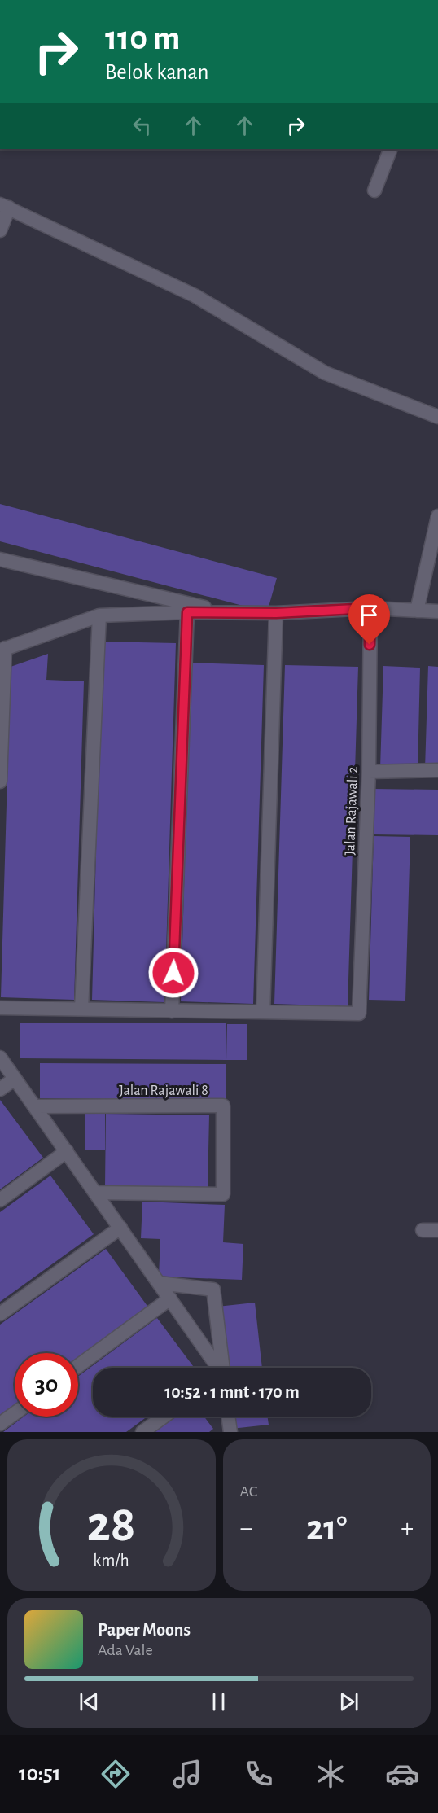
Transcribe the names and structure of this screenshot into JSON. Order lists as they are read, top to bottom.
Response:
{
  "streets": {
    "street": ["Jalan Rajawali 2", "Jalan Rajawali 8"]
  },
  "page": {
    "turn": ["110 m", "Belok kanan"],
    "limit": "30",
    "trip": "10:52 · 1 mnt · 170 m",
    "tile": "AC",
    "heat": ["−", "21°", "+"],
    "song": ["Paper Moons", "Ada Vale"],
    "tabs": "10:51",
    "gauge": ["28", "km/h"]
  }
}
